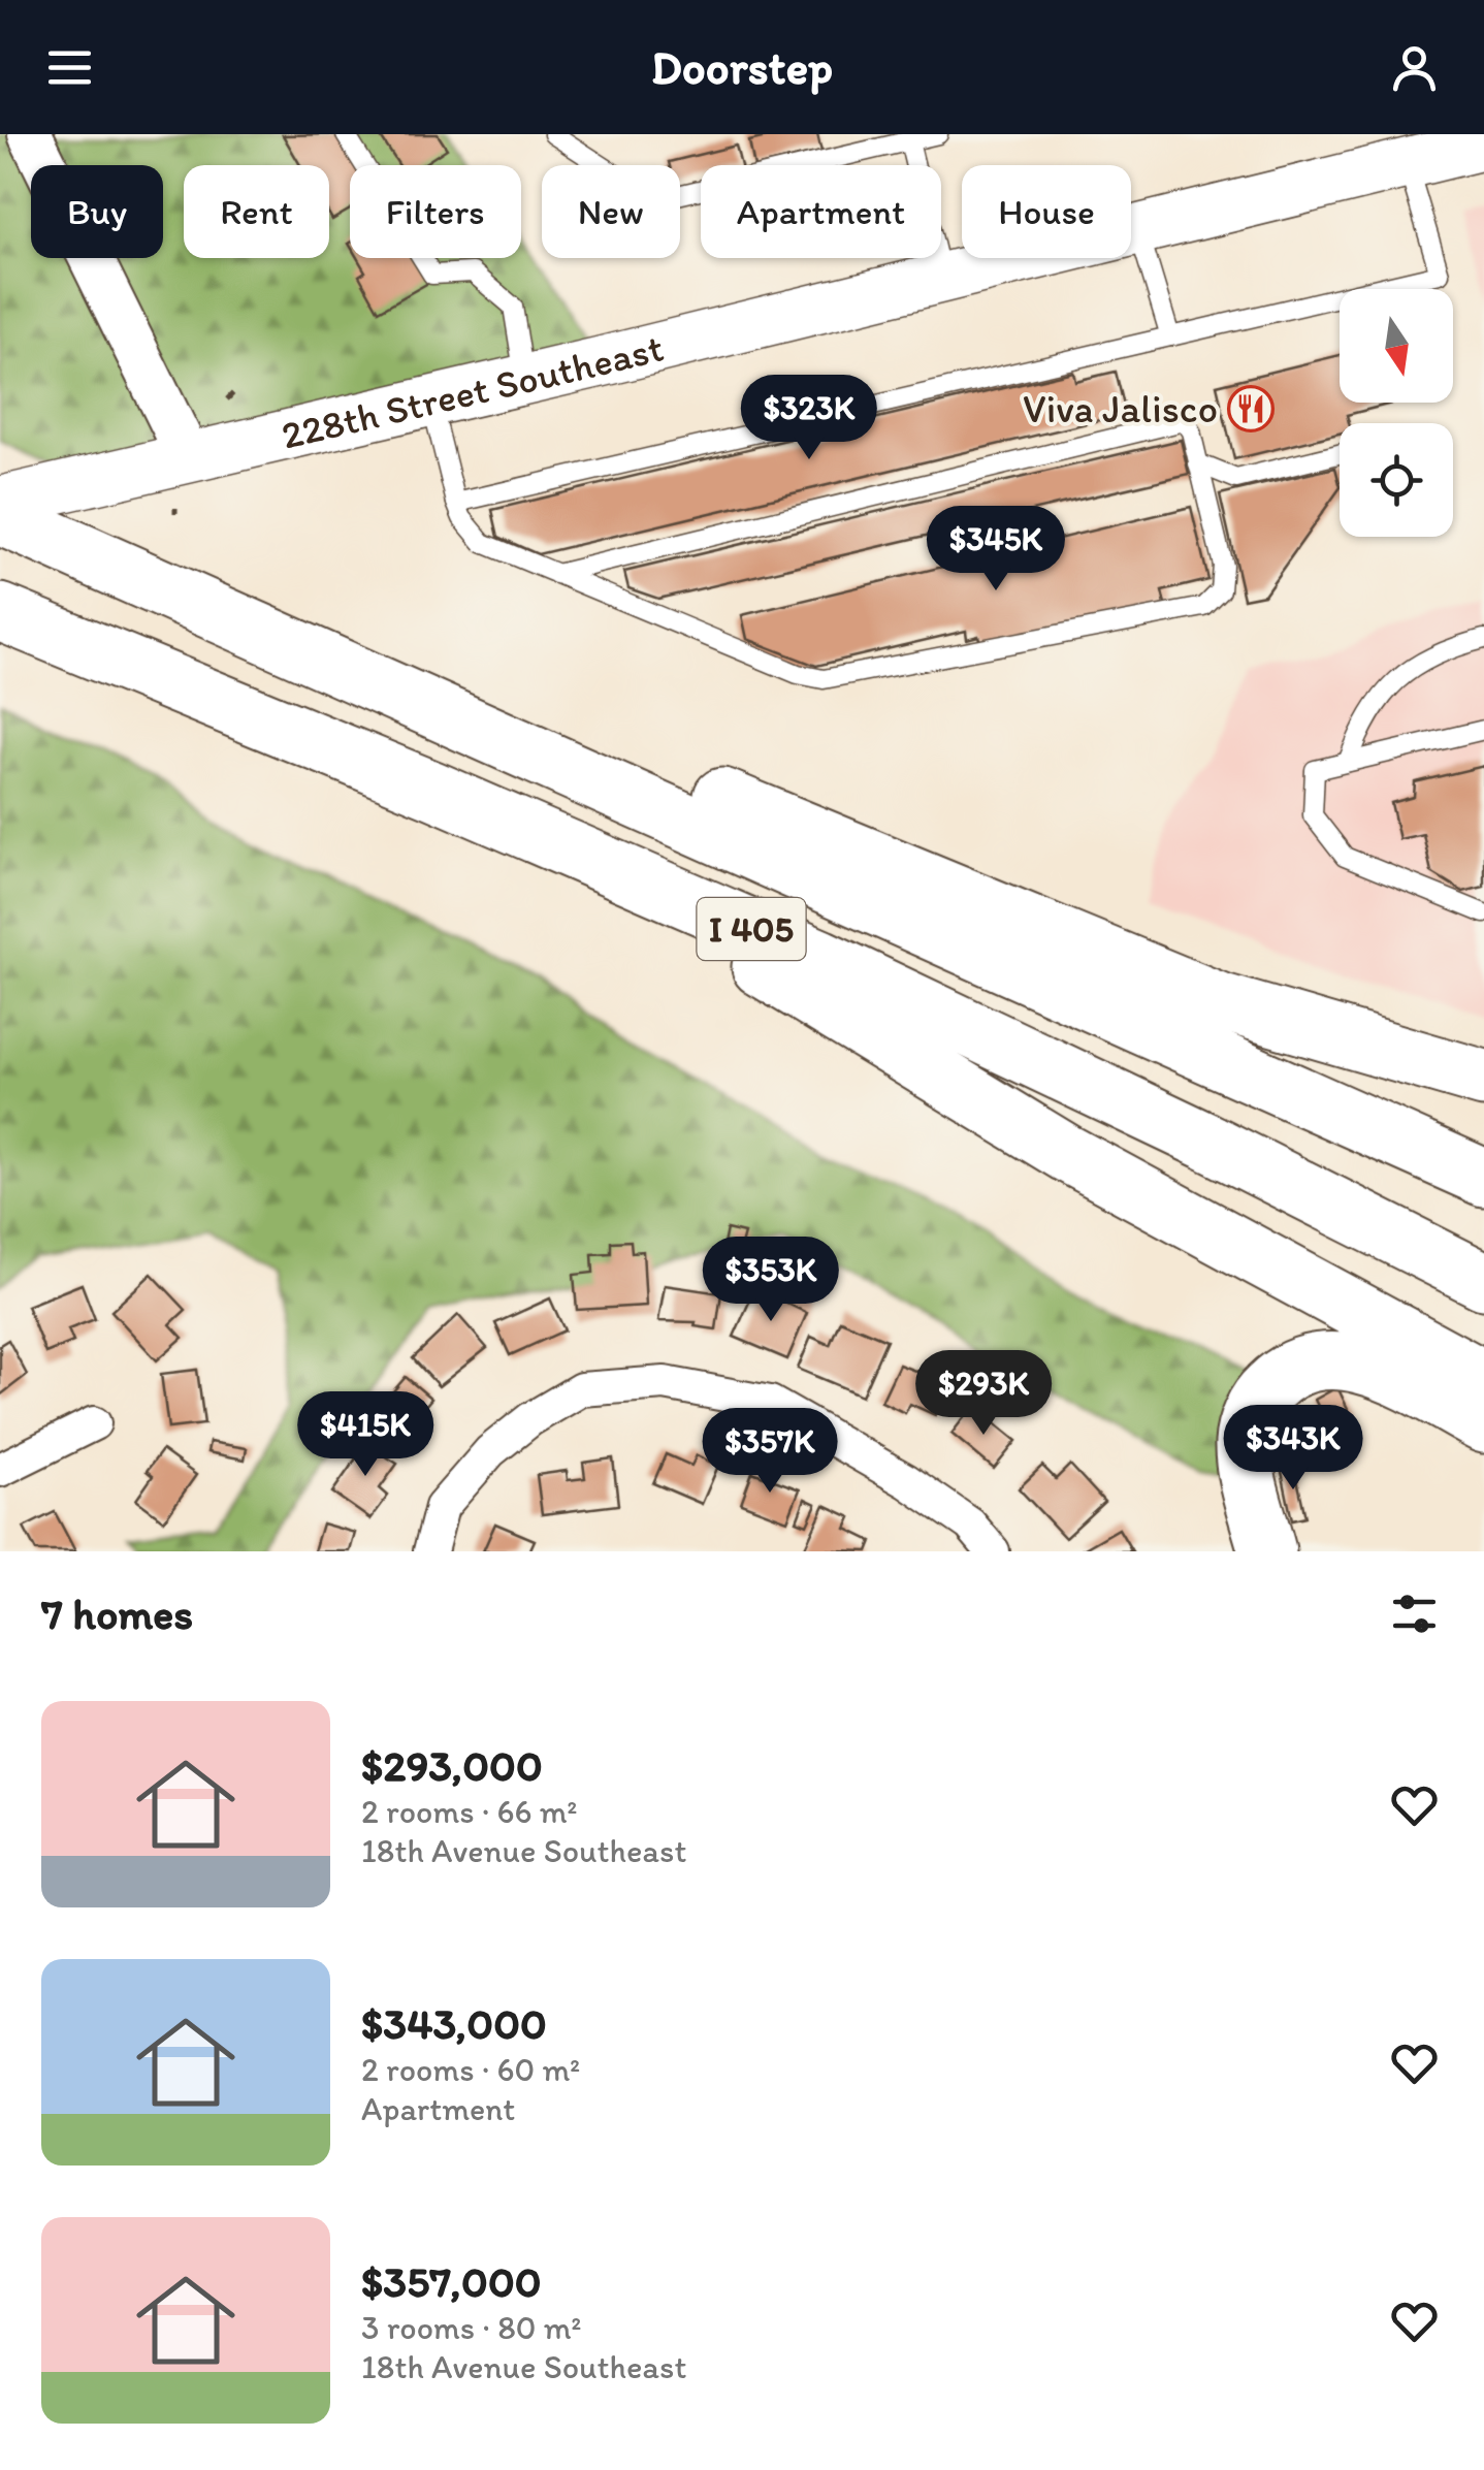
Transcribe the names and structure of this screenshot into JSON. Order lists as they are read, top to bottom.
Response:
{
  "streets": {
    "highway": ["I 405"],
    "main road": ["228th Street Southeast"]
  },
  "places": {
    "restaurant": ["Viva Jalisco"]
  },
  "north": "bottom",
  "page": {
    "header": "Doorstep",
    "chip": [
      "Buy",
      "Rent",
      "Filters",
      "New",
      "Apartment",
      "House"
    ],
    "price": [
      "$323K",
      "$345K",
      "$353K",
      "$293K",
      "$415K",
      "$343K",
      "$357K"
    ],
    "heading": "7 homes",
    "list": [
      {
        "name": "$293,000",
        "note": "2 rooms · 66 m² · 18th Avenue Southeast"
      },
      {
        "name": "$343,000",
        "note": "2 rooms · 60 m² · Apartment"
      },
      {
        "name": "$357,000",
        "note": "3 rooms · 80 m² · 18th Avenue Southeast"
      }
    ]
  }
}
